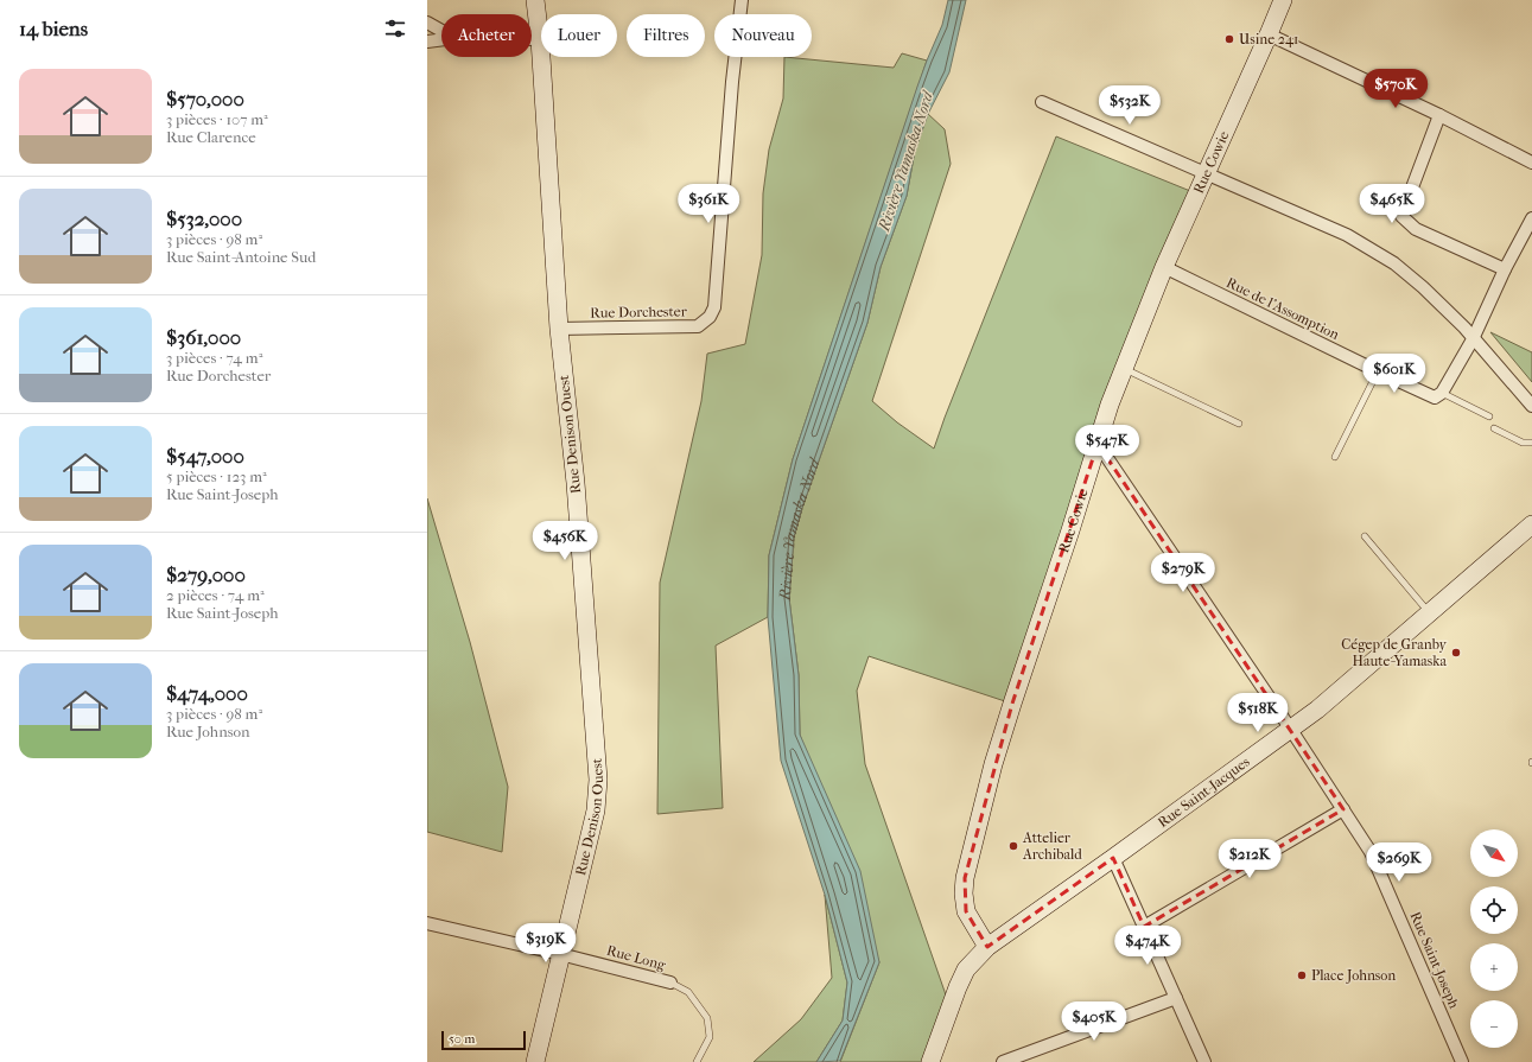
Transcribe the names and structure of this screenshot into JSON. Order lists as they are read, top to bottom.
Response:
{
  "streets": {
    "street": [
      "Rue Cowie",
      "Rue de l'Assomption",
      "Rue Dorchester",
      "Rue Denison Ouest",
      "Rue Saint-Jacques",
      "Rue Long",
      "Rue Saint-Joseph"
    ]
  },
  "crossings": [
    ["Rue Cowie", "Rue de l'Assomption"],
    ["Rue Cowie", "Rue Saint-Jacques"],
    ["Rue Cowie", "Rue Saint-Joseph"],
    ["Rue Dorchester", "Rue Denison Ouest"],
    ["Rue Denison Ouest", "Rue Long"],
    ["Rue Saint-Jacques", "Rue Saint-Joseph"]
  ],
  "water": ["Rivière Yamaska Nord"],
  "places": [
    "Usine 241",
    "Cégep de Granby Haute-Yamaska",
    "Attelier Archibald",
    "Place Johnson"
  ],
  "scale_bar": "50 m",
  "north": "bottom right",
  "page": {
    "heading": "14 biens",
    "chip": [
      "Acheter",
      "Louer",
      "Filtres",
      "Nouveau"
    ],
    "list": [
      {
        "name": "$570,000",
        "note": "3 pièces · 107 m² · Rue Clarence"
      },
      {
        "name": "$532,000",
        "note": "3 pièces · 98 m² · Rue Saint-Antoine Sud"
      },
      {
        "name": "$361,000",
        "note": "3 pièces · 74 m² · Rue Dorchester"
      },
      {
        "name": "$547,000",
        "note": "5 pièces · 123 m² · Rue Saint-Joseph"
      },
      {
        "name": "$279,000",
        "note": "2 pièces · 74 m² · Rue Saint-Joseph"
      },
      {
        "name": "$474,000",
        "note": "3 pièces · 98 m² · Rue Johnson"
      }
    ],
    "price": [
      "$570K",
      "$532K",
      "$361K",
      "$465K",
      "$601K",
      "$547K",
      "$456K",
      "$279K",
      "$518K",
      "$212K",
      "$269K",
      "$319K",
      "$474K",
      "$405K"
    ],
    "map_buttons": ["+", "−"],
    "scale": "50 m"
  }
}
